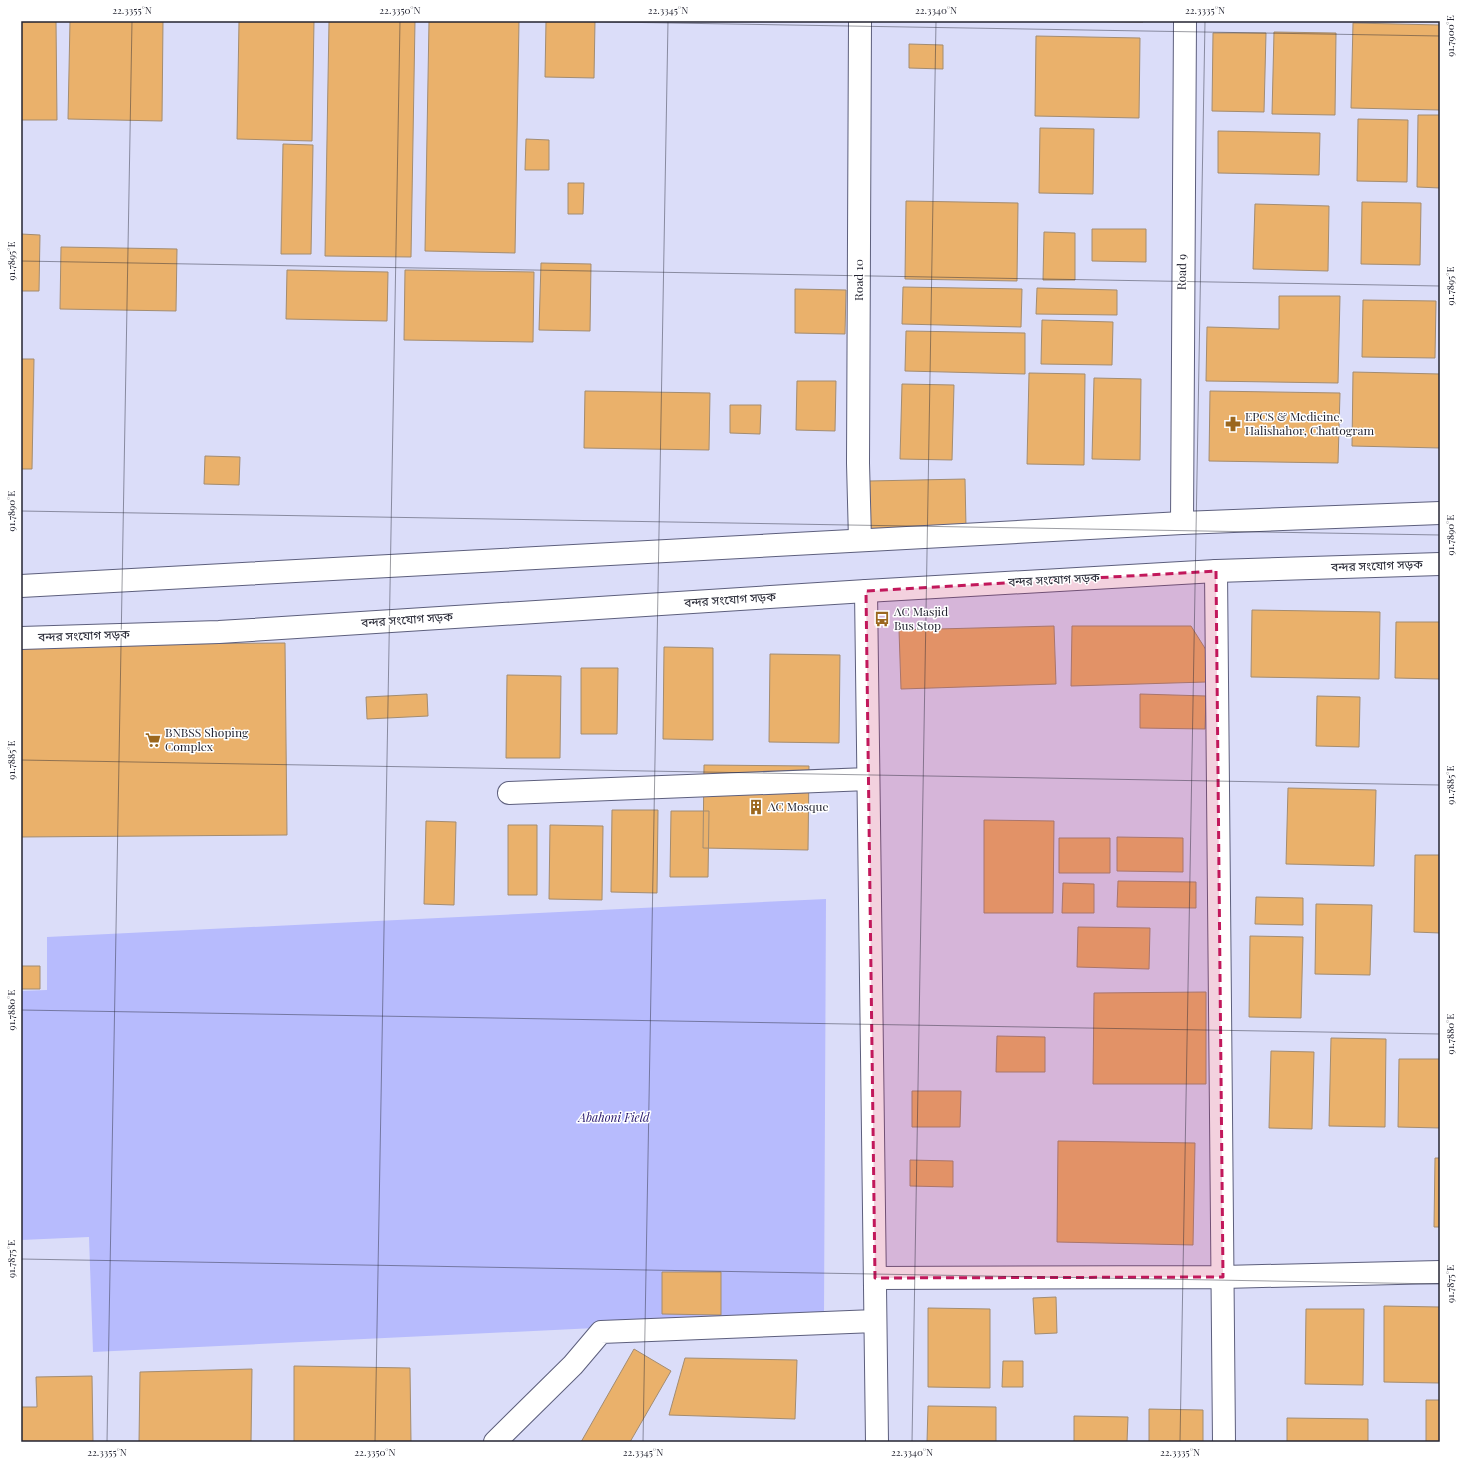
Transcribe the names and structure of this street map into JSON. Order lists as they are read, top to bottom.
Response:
{
  "streets": {
    "main road": ["Road 9", "Road 10", "বন্দর সংযোগ সড়ক"]
  },
  "parks": ["Abahoni Field"],
  "places": {
    "pharmacy": ["EPCS & Medicine, Halishahor, Chattogram"],
    "bus stop": ["AC Masjid Bus Stop"],
    "supermarket": ["BNBSS Shoping Complex"],
    "building": ["AC Mosque"]
  },
  "coordinates": [
    "22.3355°N",
    "22.3350°N",
    "22.3345°N",
    "22.3340°N",
    "22.3335°N",
    "91.7900°E",
    "91.7895°E",
    "91.7890°E",
    "91.7885°E",
    "91.7880°E",
    "91.7875°E"
  ]
}
